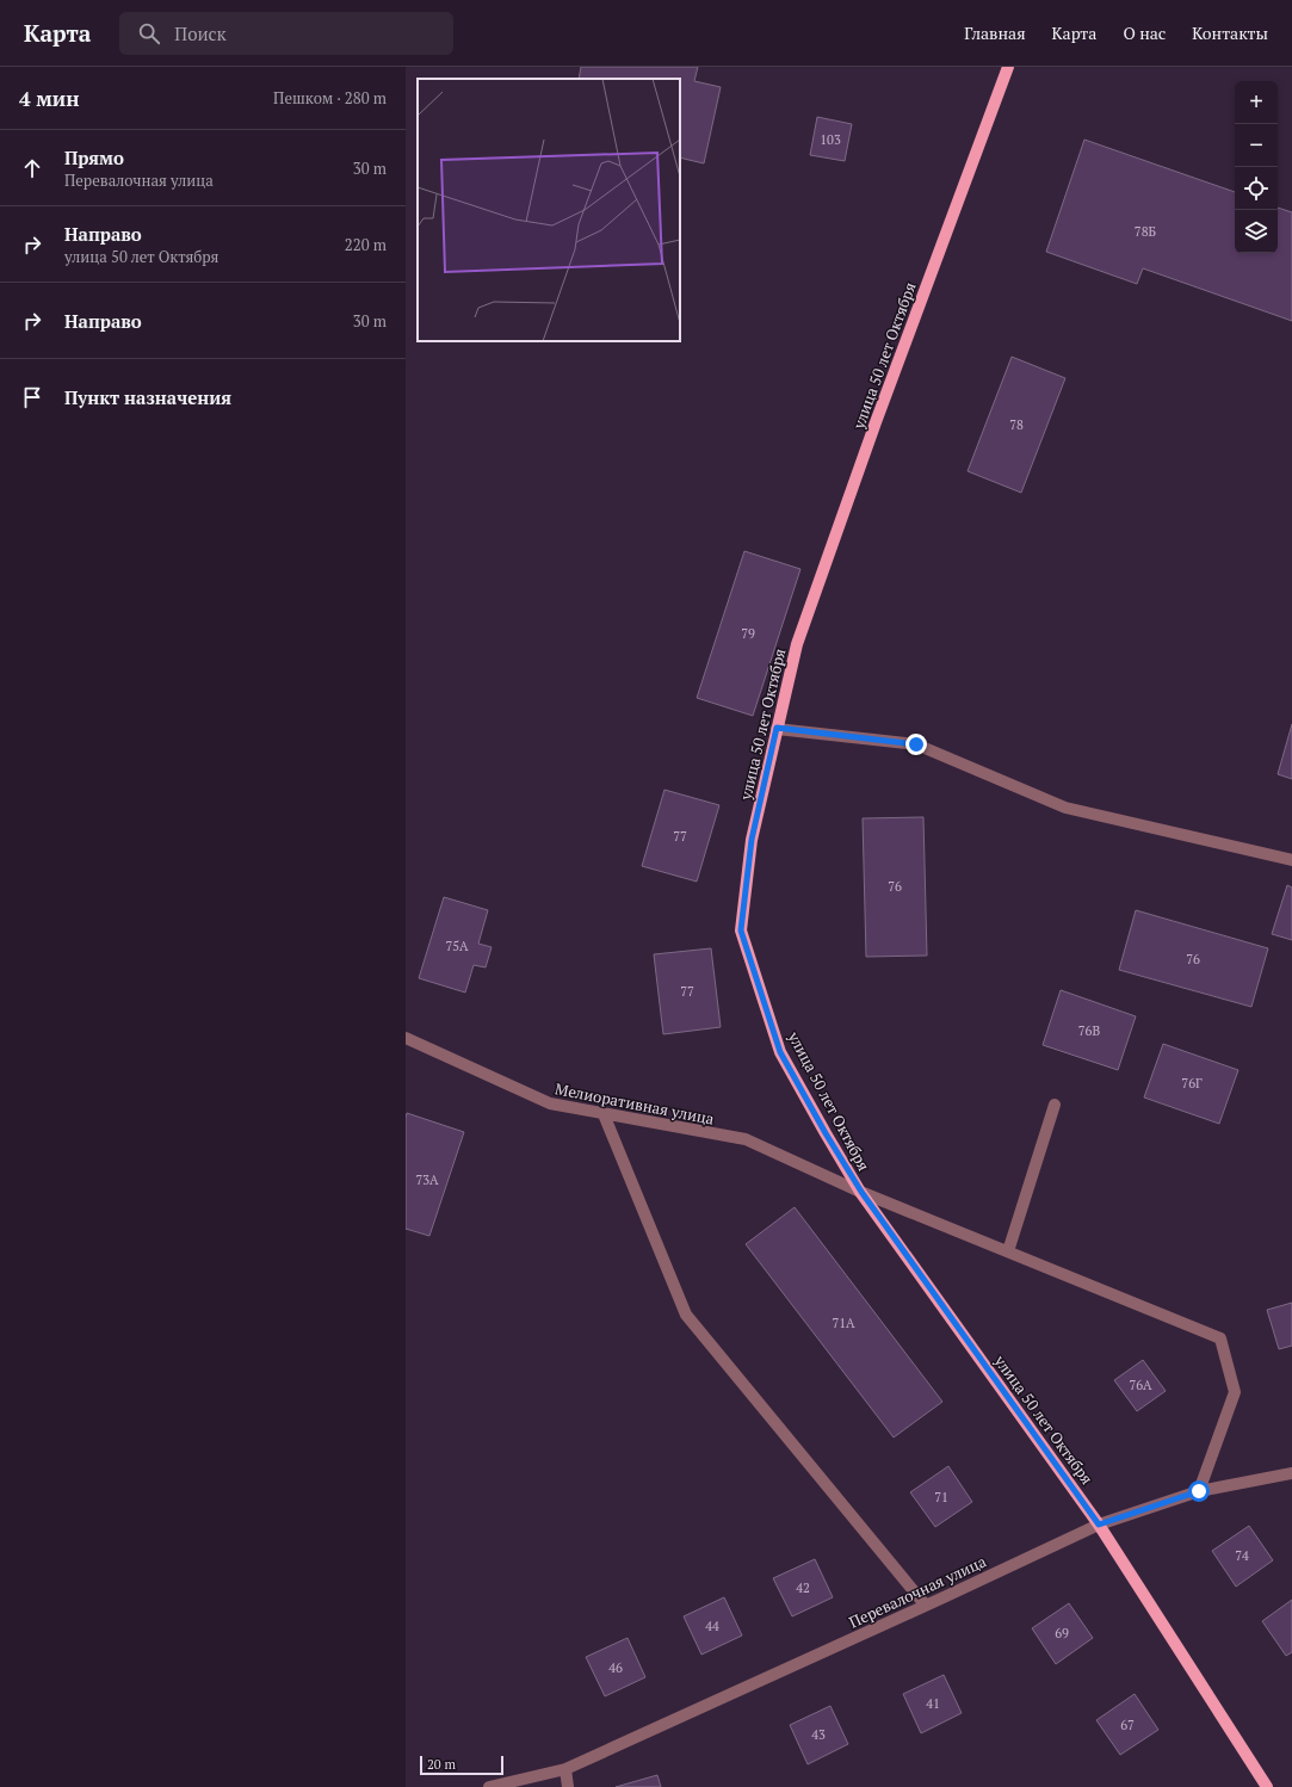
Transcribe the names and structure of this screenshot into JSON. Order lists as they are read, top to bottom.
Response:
{
  "streets": {
    "main road": ["улица 50 лет Октября"],
    "street": ["Мелиоративная улица", "Перевалочная улица"]
  },
  "crossings": [
    ["улица 50 лет Октября", "Мелиоративная улица"],
    ["улица 50 лет Октября", "Перевалочная улица"],
    ["Мелиоративная улица", "Перевалочная улица"]
  ],
  "house_numbers": [
    "103",
    "78Б",
    "78",
    "79",
    "77",
    "76",
    "75А",
    "76",
    "77",
    "76В",
    "76Г",
    "73А",
    "71А",
    "76А",
    "71",
    "74",
    "42",
    "44",
    "69",
    "46",
    "41",
    "67",
    "43"
  ],
  "scale_bar": "20 m",
  "page": {
    "header": "Карта",
    "search": "Поиск",
    "nav": [
      "Главная",
      "Карта",
      "О нас",
      "Контакты"
    ],
    "heading": ["4 мин", "Пешком · 280 m"],
    "map_buttons": ["+", "−"],
    "list": [
      ["Прямо", "Перевалочная улица", "30 m"],
      ["Направо", "улица 50 лет Октября", "220 m"],
      ["Направо", "30 m"],
      "Пункт назначения"
    ],
    "scale": "20 m"
  }
}
